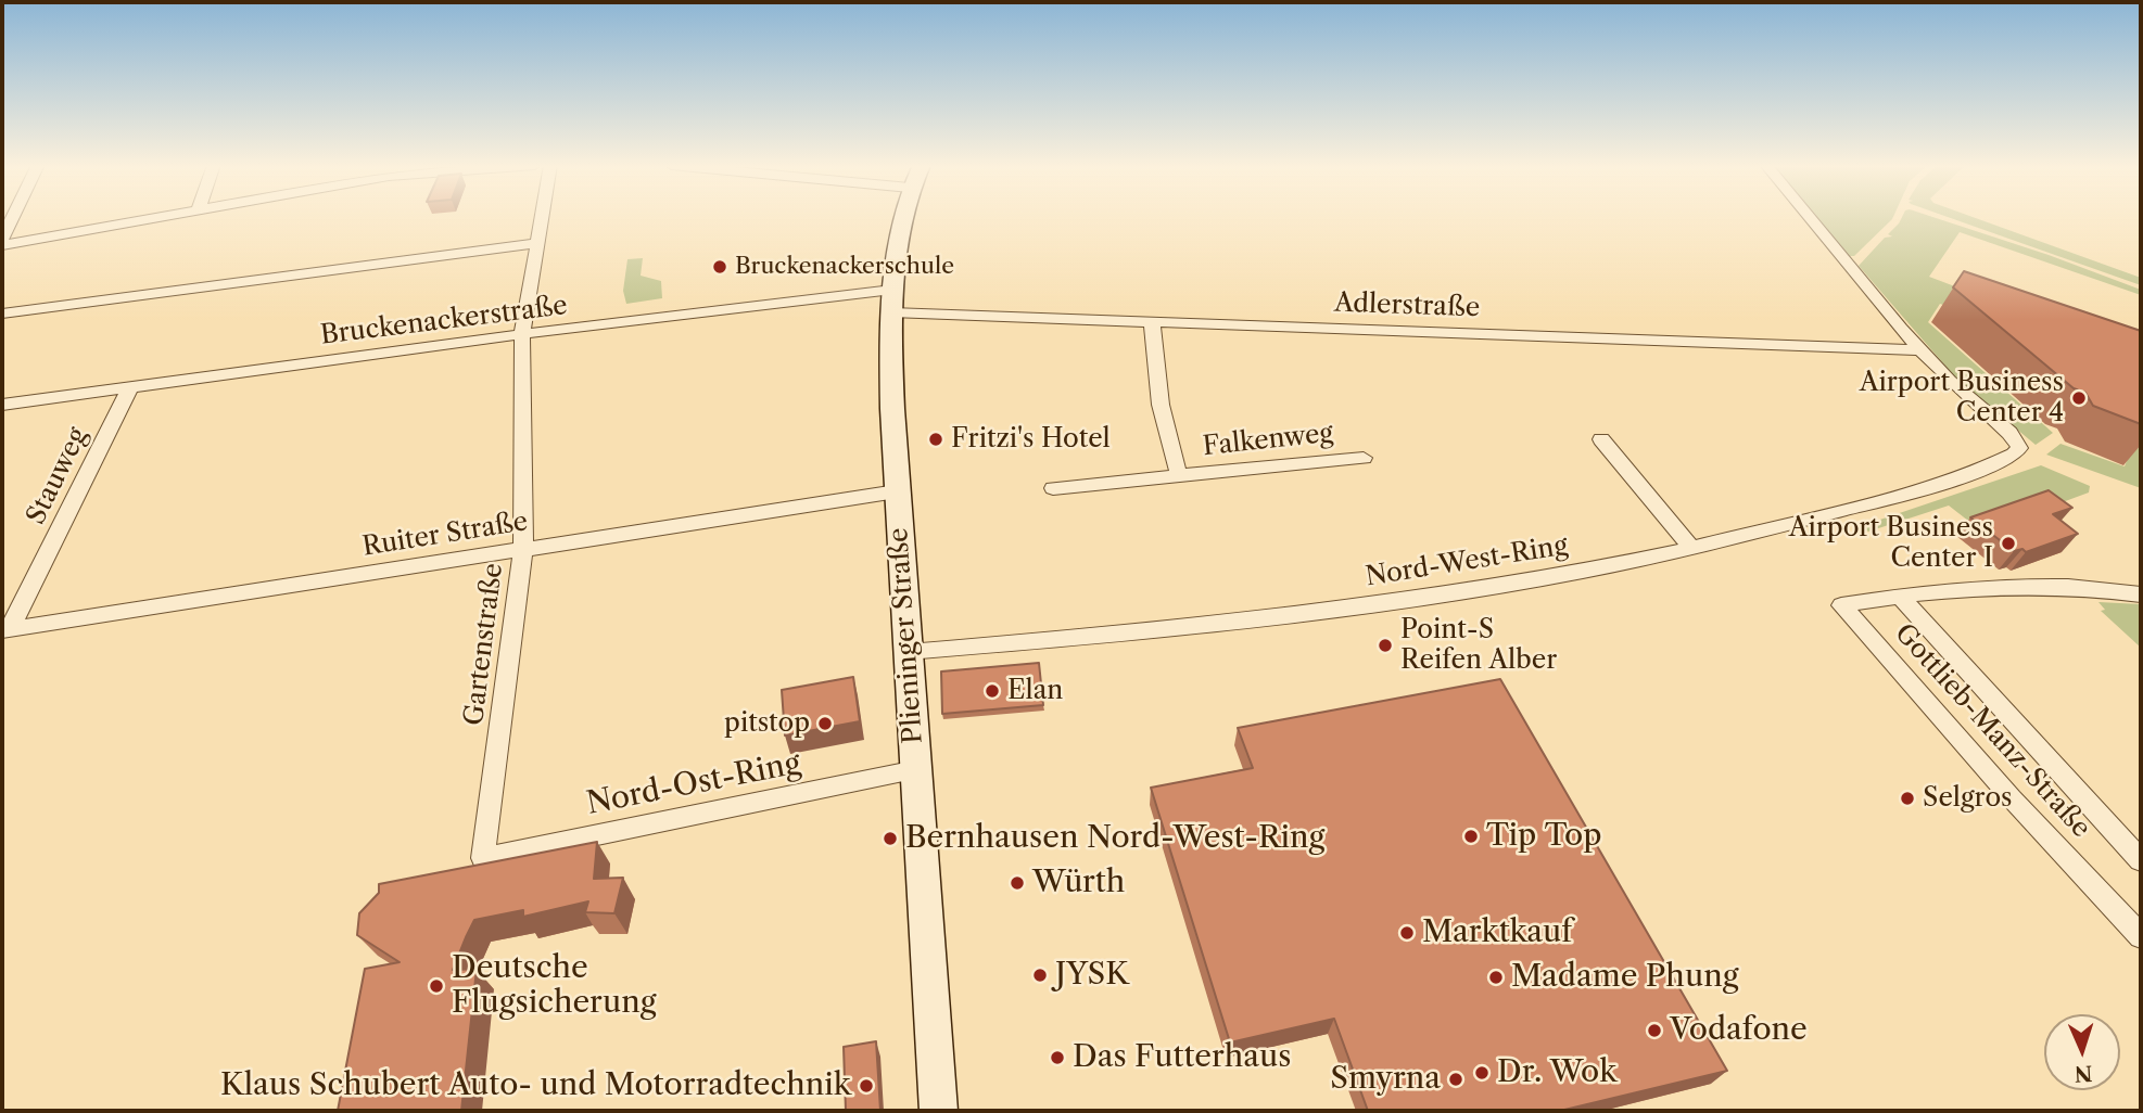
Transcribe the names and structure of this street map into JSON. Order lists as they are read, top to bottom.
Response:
{
  "streets": {
    "main road": ["Plieninger Straße"],
    "street": [
      "Adlerstraße",
      "Bruckenackerstraße",
      "Falkenweg",
      "Stauweg",
      "Ruiter Straße",
      "Nord-West-Ring",
      "Gartenstraße",
      "Gottlieb-Manz-Straße",
      "Nord-Ost-Ring"
    ]
  },
  "crossings": [
    ["Adlerstraße", "Bruckenackerstraße"],
    ["Adlerstraße", "Falkenweg"],
    ["Adlerstraße", "Nord-West-Ring"],
    ["Adlerstraße", "Plieninger Straße"],
    ["Bruckenackerstraße", "Stauweg"],
    ["Bruckenackerstraße", "Plieninger Straße"],
    ["Bruckenackerstraße", "Gartenstraße"],
    ["Stauweg", "Ruiter Straße"],
    ["Ruiter Straße", "Plieninger Straße"],
    ["Ruiter Straße", "Gartenstraße"],
    ["Nord-West-Ring", "Plieninger Straße"],
    ["Plieninger Straße", "Nord-Ost-Ring"],
    ["Gartenstraße", "Nord-Ost-Ring"]
  ],
  "places": [
    "Bruckenackerschule",
    "Airport Business Center 4",
    "Fritzi's Hotel",
    "Airport Business Center I",
    "Point-S Reifen Alber",
    "Elan",
    "pitstop",
    "Selgros",
    "Tip Top",
    "Bernhausen Nord-West-Ring",
    "Würth",
    "Marktkauf",
    "JYSK",
    "Madame Phung",
    "Deutsche Flugsicherung",
    "Vodafone",
    "Das Futterhaus",
    "Dr. Wok",
    "Smyrna",
    "Klaus Schubert Auto- und Motorradtechnik"
  ],
  "north": "bottom"
}
